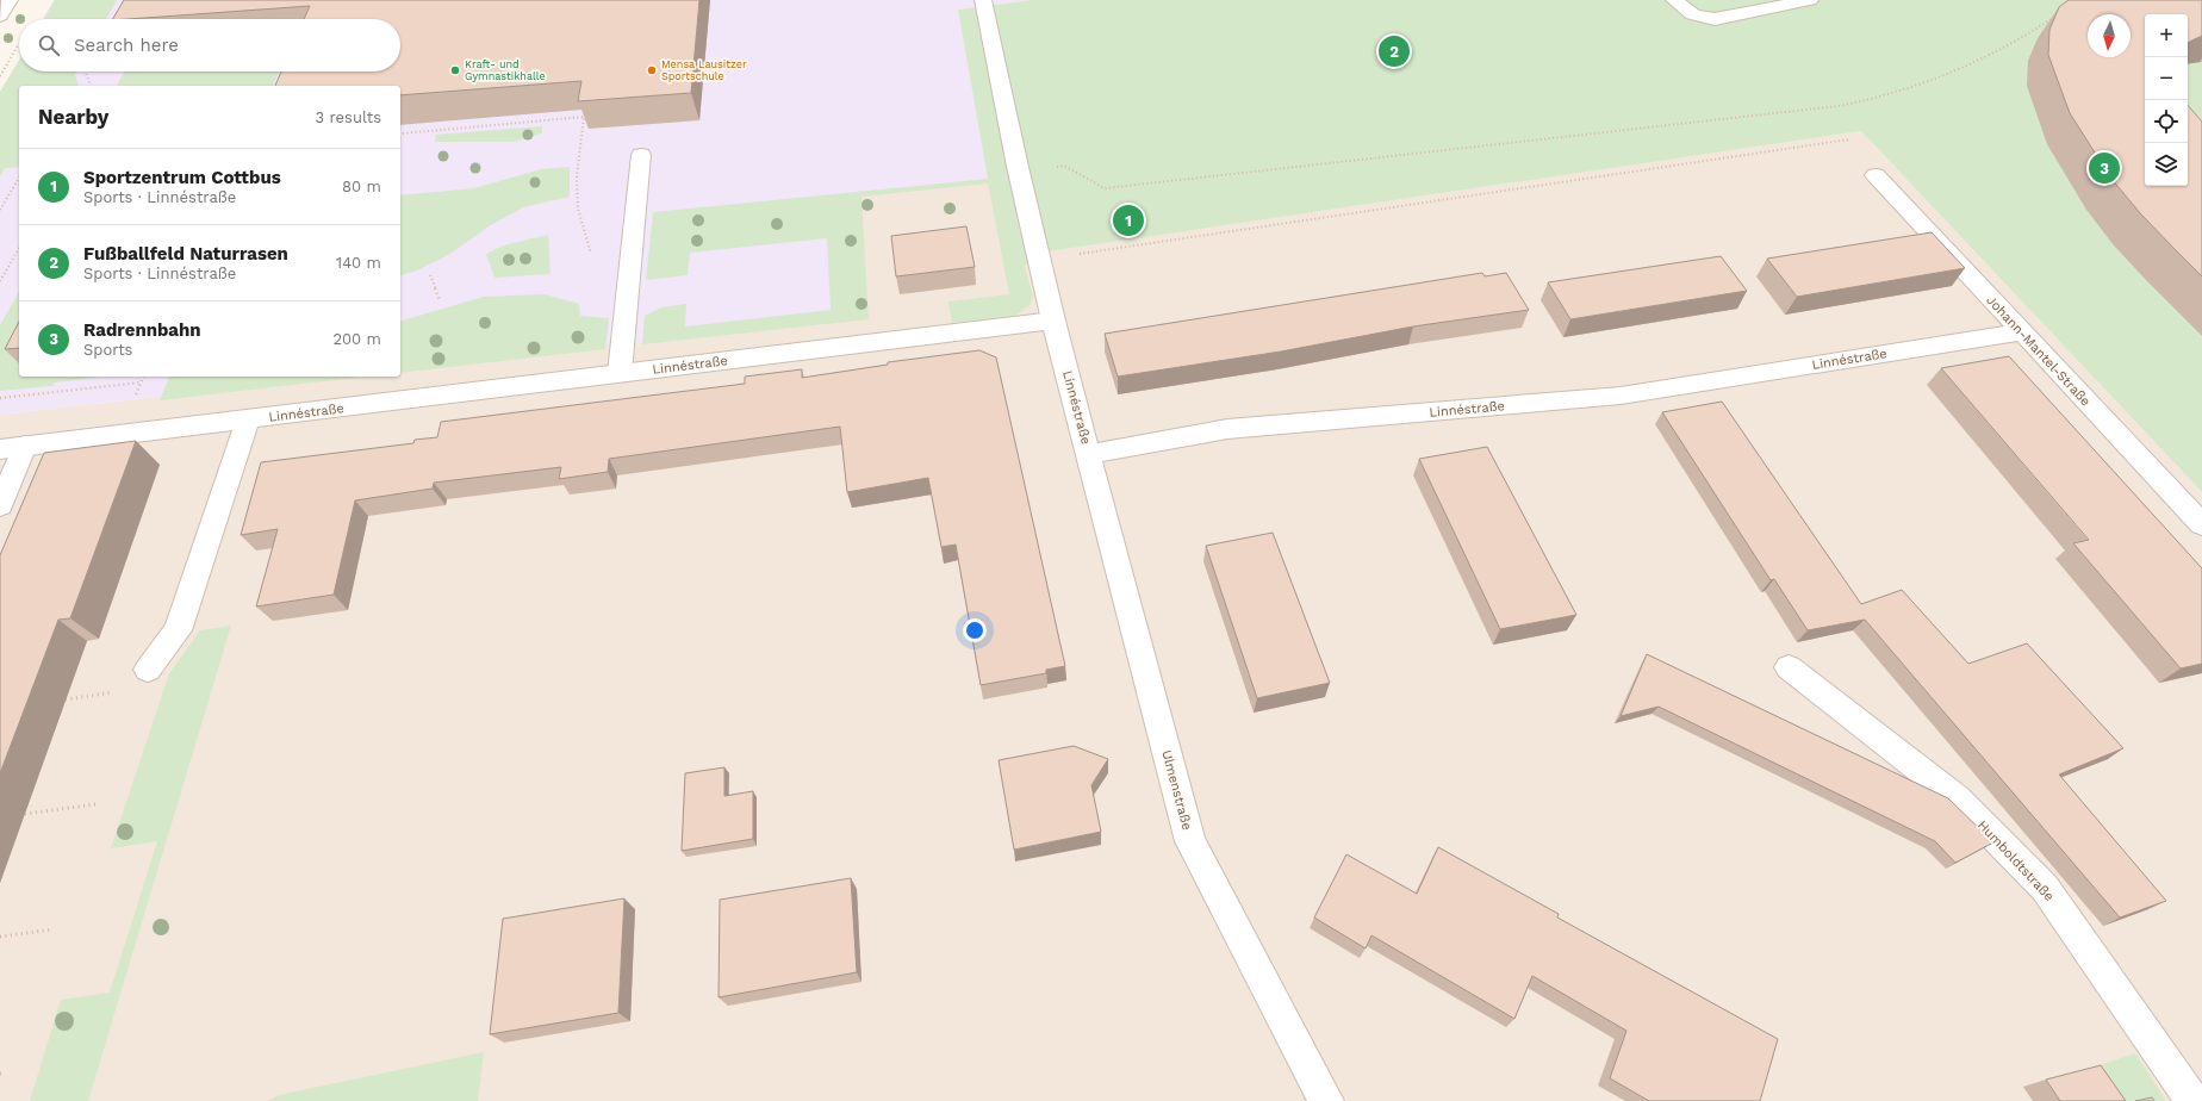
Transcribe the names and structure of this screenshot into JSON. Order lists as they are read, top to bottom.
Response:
{
  "streets": {
    "street": [
      "Johann-Mantel-Straße",
      "Linnéstraße",
      "Ulmenstraße",
      "Humboldtstraße"
    ]
  },
  "crossings": [
    ["Johann-Mantel-Straße", "Linnéstraße"],
    ["Linnéstraße", "Ulmenstraße"]
  ],
  "places": ["Kraft- und Gymnastikhalle", "Mensa Lausitzer Sportschule"],
  "north": "bottom",
  "page": {
    "map_buttons": ["+", "−"],
    "search": "Search here",
    "pins": ["2", "3", "1"],
    "heading": ["Nearby", "3 results"],
    "list": [
      {
        "mark": "1",
        "name": "Sportzentrum Cottbus",
        "note": "Sports · Linnéstraße",
        "value": "80 m"
      },
      {
        "mark": "2",
        "name": "Fußballfeld Naturrasen",
        "note": "Sports · Linnéstraße",
        "value": "140 m"
      },
      {
        "mark": "3",
        "name": "Radrennbahn",
        "note": "Sports",
        "value": "200 m"
      }
    ]
  }
}
